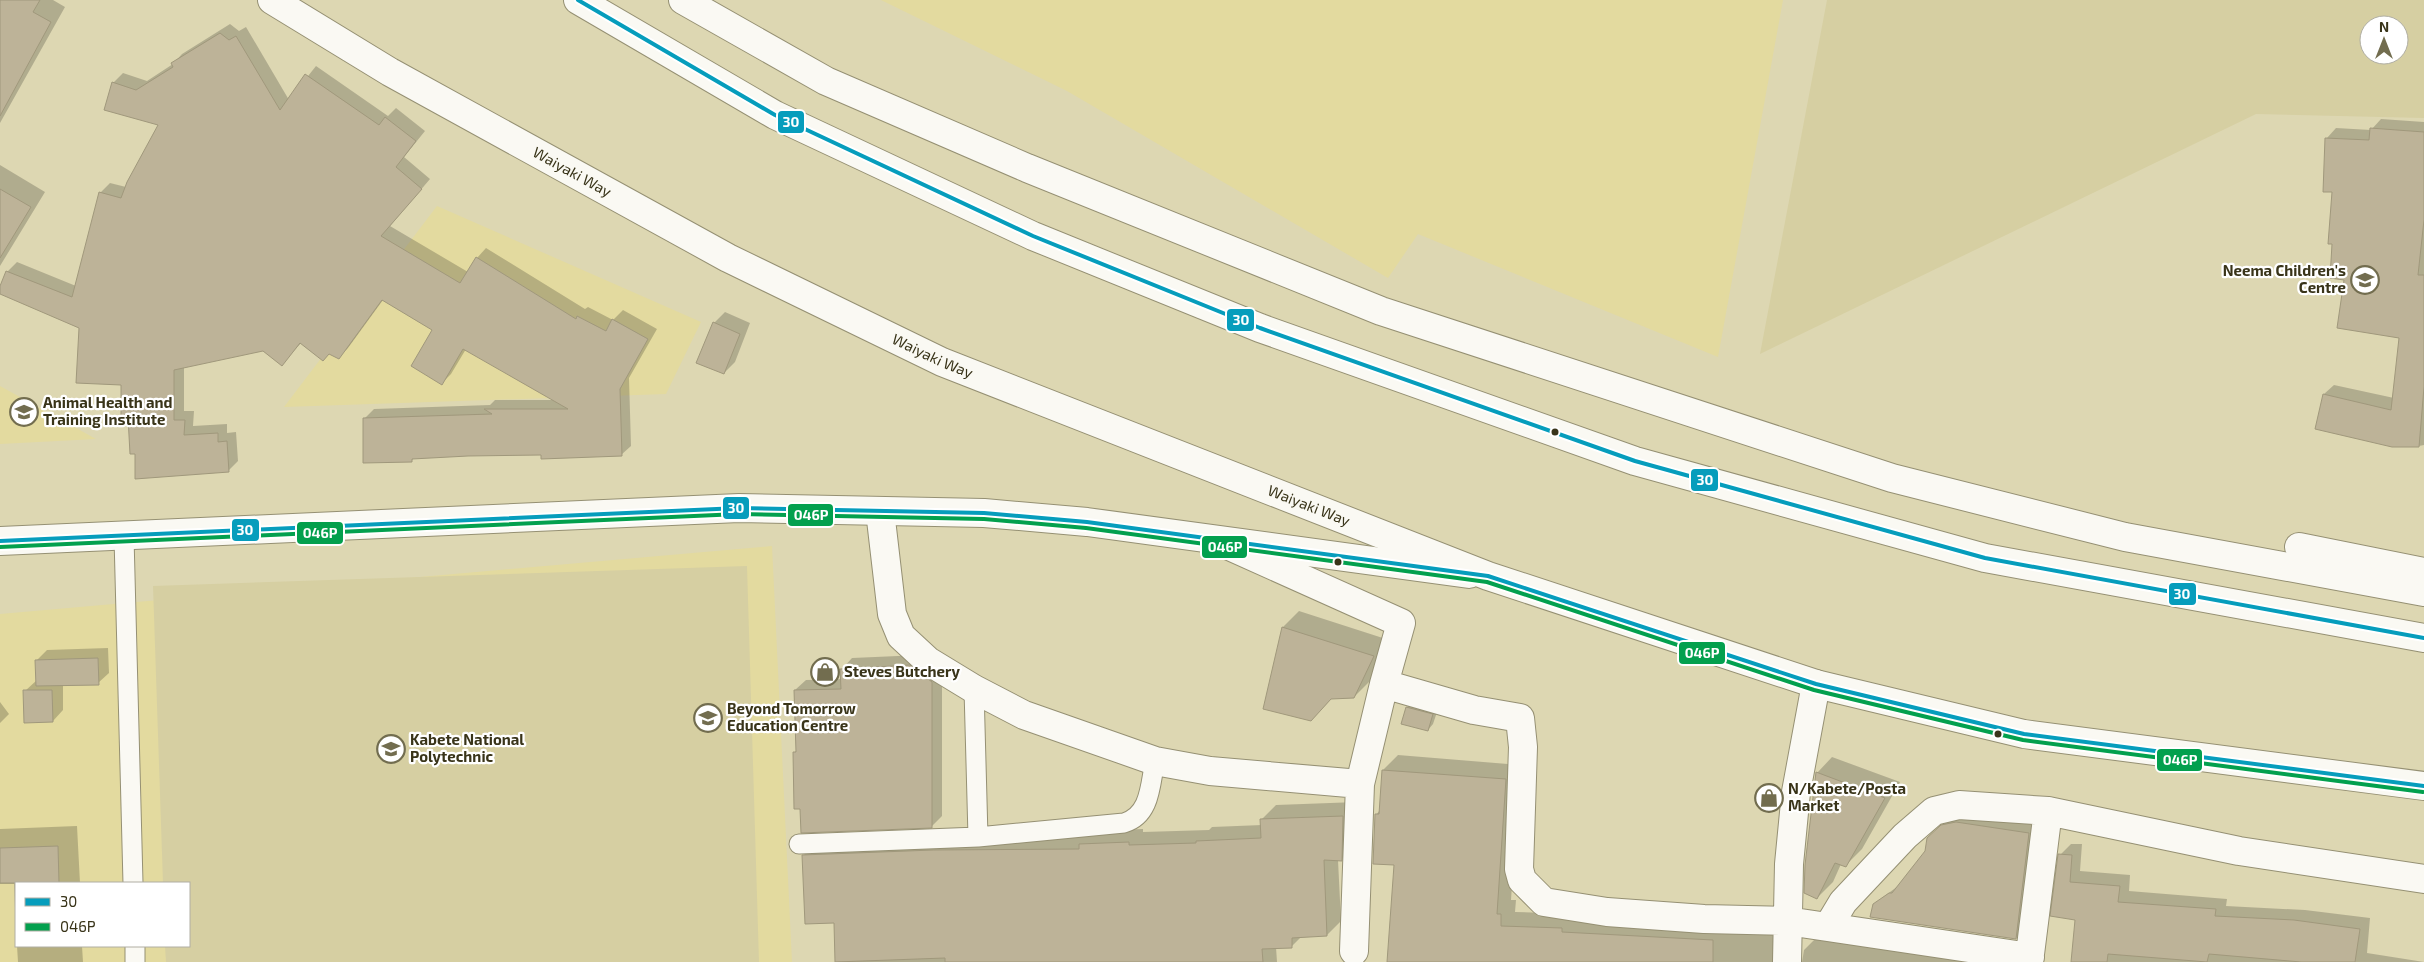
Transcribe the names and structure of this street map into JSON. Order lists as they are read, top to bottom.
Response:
{
  "streets": {
    "main road": ["Waiyaki Way"]
  },
  "places": {
    "school or university": [
      "Neema Children's Centre",
      "Animal Health and Training Institute",
      "Beyond Tomorrow Education Centre",
      "Kabete National Polytechnic"
    ],
    "shop": ["Steves Butchery", "N/Kabete/Posta Market"]
  },
  "lines": ["transit line 30", "transit line 046P"],
  "legend": ["30", "046P"],
  "north": "top"
}
